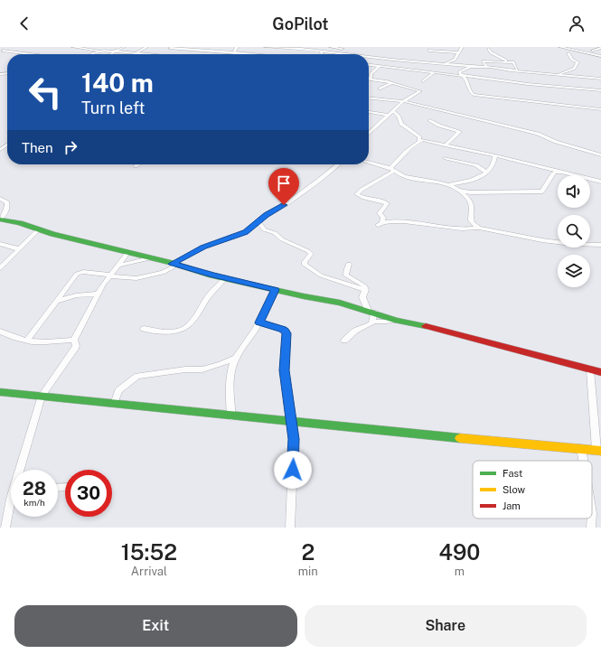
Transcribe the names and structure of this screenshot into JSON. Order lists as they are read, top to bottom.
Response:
{
  "legend": ["Fast", "Slow", "Jam"],
  "page": {
    "header": "GoPilot",
    "turn": ["140 m", "Turn left"],
    "then": "Then",
    "speed": "28 km/h",
    "limit": "30",
    "eta": [
      "15:52",
      "Arrival",
      "2",
      "min",
      "490",
      "m"
    ],
    "buttons": ["Exit", "Share"]
  }
}
